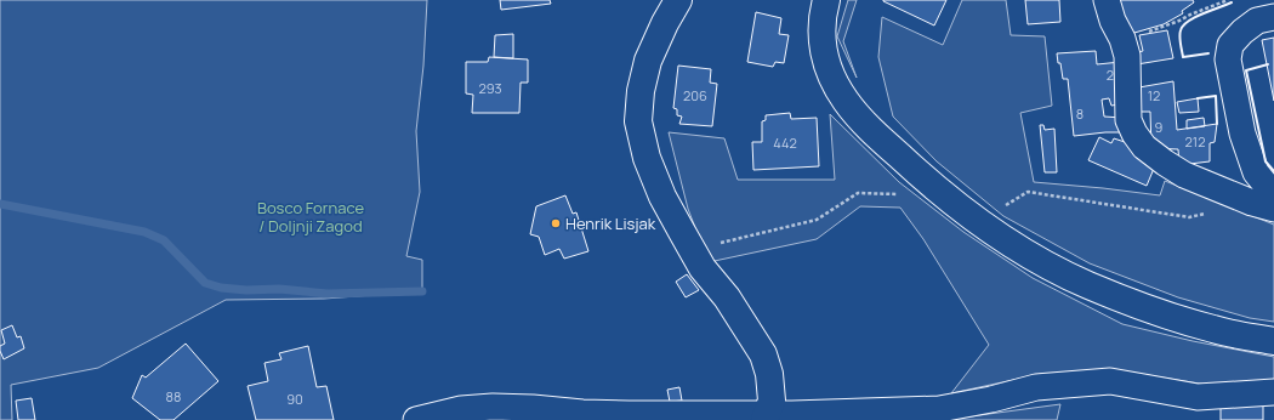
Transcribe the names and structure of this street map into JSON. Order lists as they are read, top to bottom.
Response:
{
  "parks": ["Bosco Fornace / Doljnji Zagod"],
  "places": ["Henrik Lisjak"],
  "house_numbers": [
    "2",
    "293",
    "206",
    "12",
    "8",
    "9",
    "212",
    "442",
    "88",
    "90"
  ]
}
